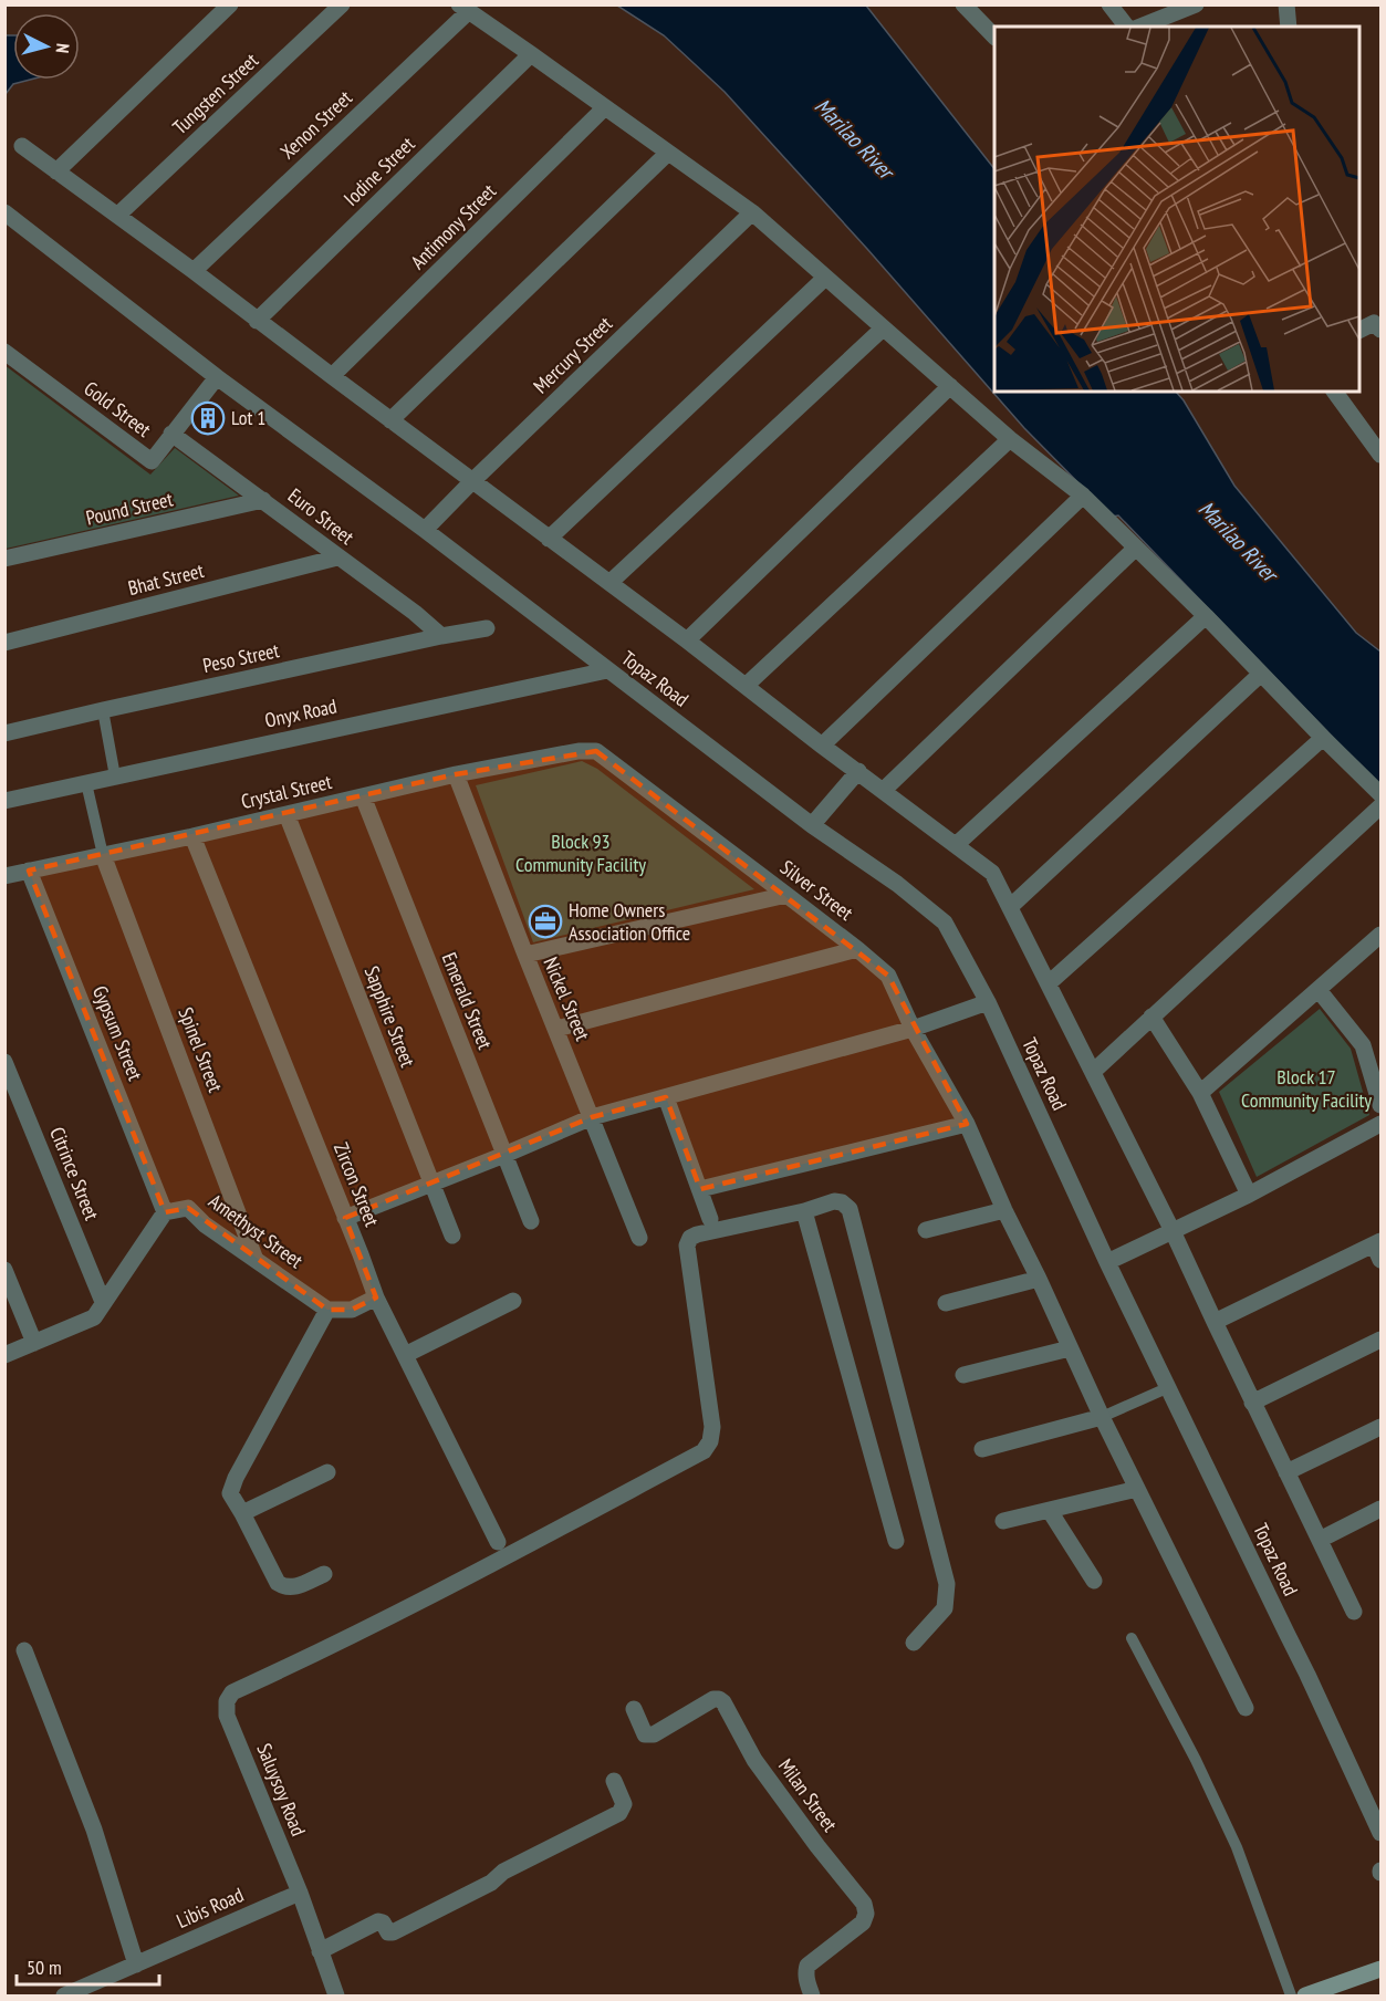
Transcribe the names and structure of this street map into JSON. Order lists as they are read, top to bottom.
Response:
{
  "streets": {
    "street": [
      "Tungsten Street",
      "Xenon Street",
      "Iodine Street",
      "Antimony Street",
      "Mercury Street",
      "Gold Street",
      "Pound Street",
      "Euro Street",
      "Bhat Street",
      "Peso Street",
      "Topaz Road",
      "Onyx Road",
      "Crystal Street",
      "Silver Street",
      "Nickel Street",
      "Emerald Street",
      "Sapphire Street",
      "Gypsum Street",
      "Spinel Street",
      "Citrince Street",
      "Zircon Street",
      "Amethyst Street",
      "Saluysoy Road",
      "Milan Street",
      "Libis Road"
    ]
  },
  "crossings": [
    ["Mercury Street", "Topaz Road"],
    ["Gold Street", "Euro Street"],
    ["Pound Street", "Euro Street"],
    ["Euro Street", "Bhat Street"],
    ["Euro Street", "Peso Street"],
    ["Topaz Road", "Onyx Road"],
    ["Crystal Street", "Silver Street"],
    ["Crystal Street", "Nickel Street"],
    ["Crystal Street", "Emerald Street"],
    ["Crystal Street", "Sapphire Street"],
    ["Crystal Street", "Gypsum Street"],
    ["Crystal Street", "Spinel Street"],
    ["Crystal Street", "Zircon Street"],
    ["Gypsum Street", "Amethyst Street"],
    ["Spinel Street", "Amethyst Street"],
    ["Saluysoy Road", "Libis Road"]
  ],
  "water": ["Marilao River"],
  "parks": ["Block 93 Community Facility", "Block 17 Community Facility"],
  "places": {
    "building": ["Lot 1"],
    "office": ["Home Owners Association Office"]
  },
  "scale_bar": "50 m",
  "north": "right"
}
